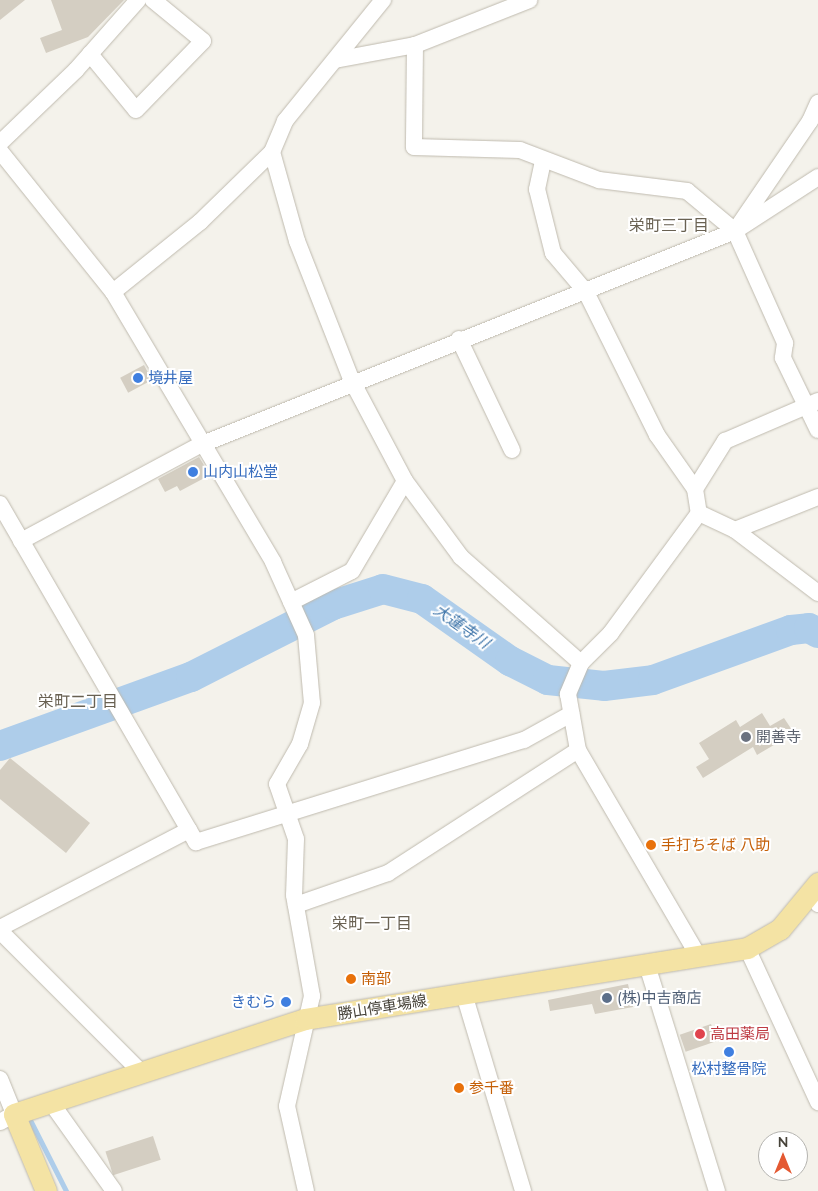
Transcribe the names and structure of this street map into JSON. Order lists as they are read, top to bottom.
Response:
{
  "streets": {
    "main road": ["勝山停車場線"]
  },
  "districts": ["栄町三丁目", "栄町二丁目", "栄町一丁目"],
  "water": ["大蓮寺川"],
  "places": [
    "境井屋",
    "山内山松堂",
    "開善寺",
    "手打ちそば 八助",
    "南部",
    "(株)中吉商店",
    "きむら",
    "高田薬局",
    "松村整骨院",
    "参千番"
  ],
  "north": "top"
}
